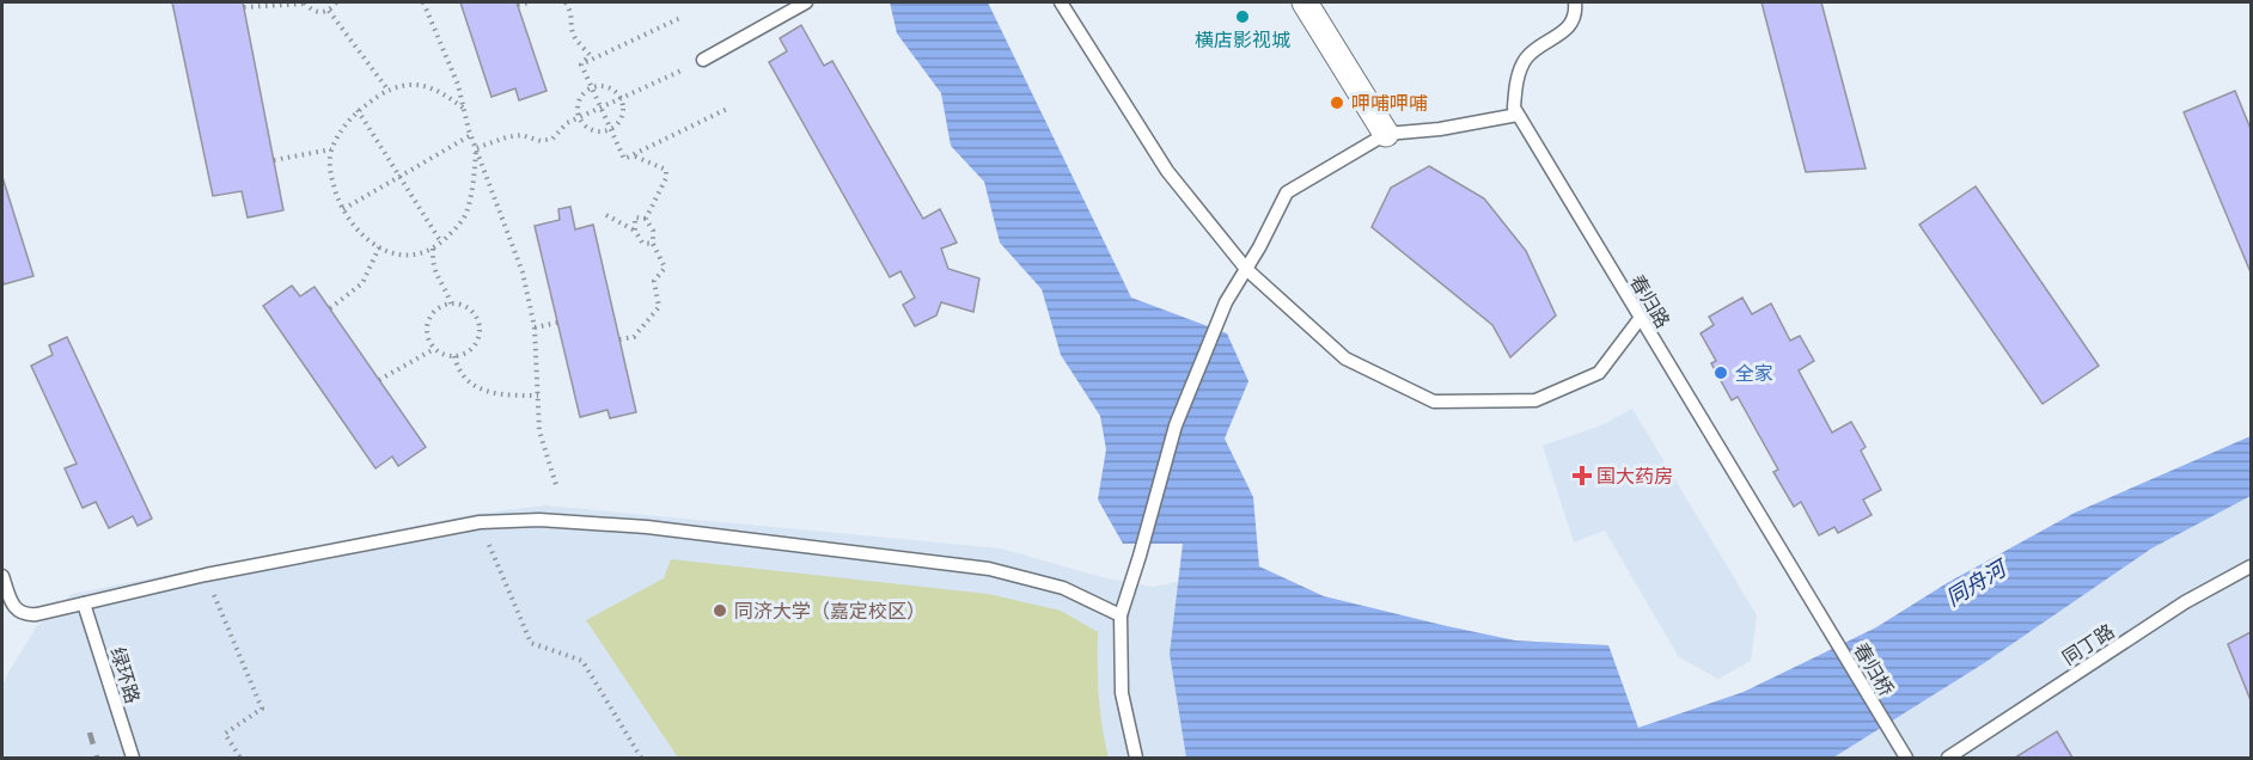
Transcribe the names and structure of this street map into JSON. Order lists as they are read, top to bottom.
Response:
{
  "streets": {
    "lane": [
      "春归路",
      "同丁路",
      "春归桥",
      "绿环路"
    ]
  },
  "crossings": [
    ["春归路", "春归桥"]
  ],
  "water": ["同舟河"],
  "places": {
    "other": [
      "横店影视城",
      "呷哺呷哺",
      "全家",
      "同济大学（嘉定校区）"
    ],
    "health": ["国大药房"]
  }
}
